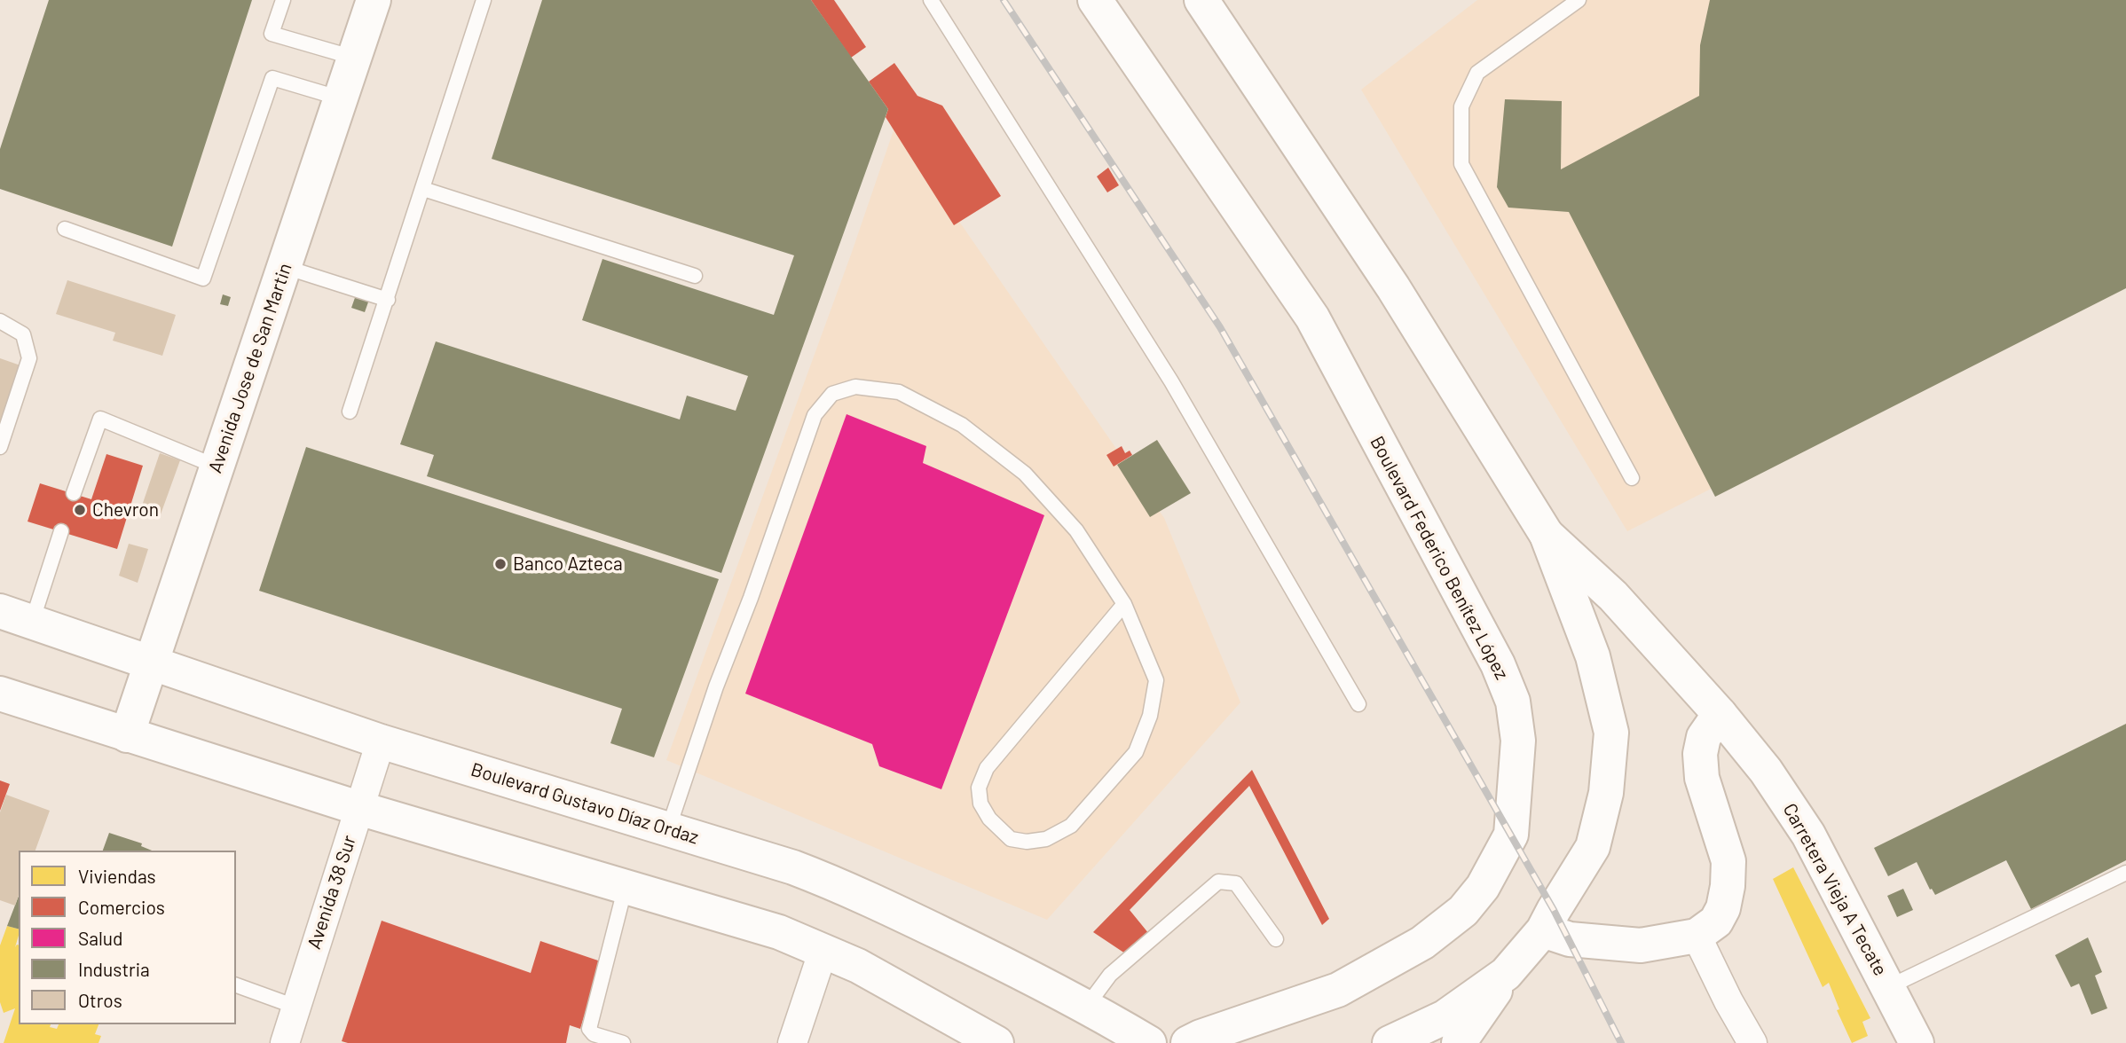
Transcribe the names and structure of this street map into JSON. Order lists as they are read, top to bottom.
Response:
{
  "streets": {
    "main road": [
      "Avenida Jose de San Martin",
      "Boulevard Federico Benítez López",
      "Boulevard Gustavo Díaz Ordaz",
      "Carretera Vieja A Tecate"
    ],
    "street": ["Avenida 38 Sur"]
  },
  "crossings": [
    ["Avenida Jose de San Martin", "Boulevard Gustavo Díaz Ordaz"],
    ["Boulevard Gustavo Díaz Ordaz", "Avenida 38 Sur"]
  ],
  "places": ["Chevron", "Banco Azteca"],
  "legend": [
    "Viviendas",
    "Comercios",
    "Salud",
    "Industria",
    "Otros"
  ]
}
